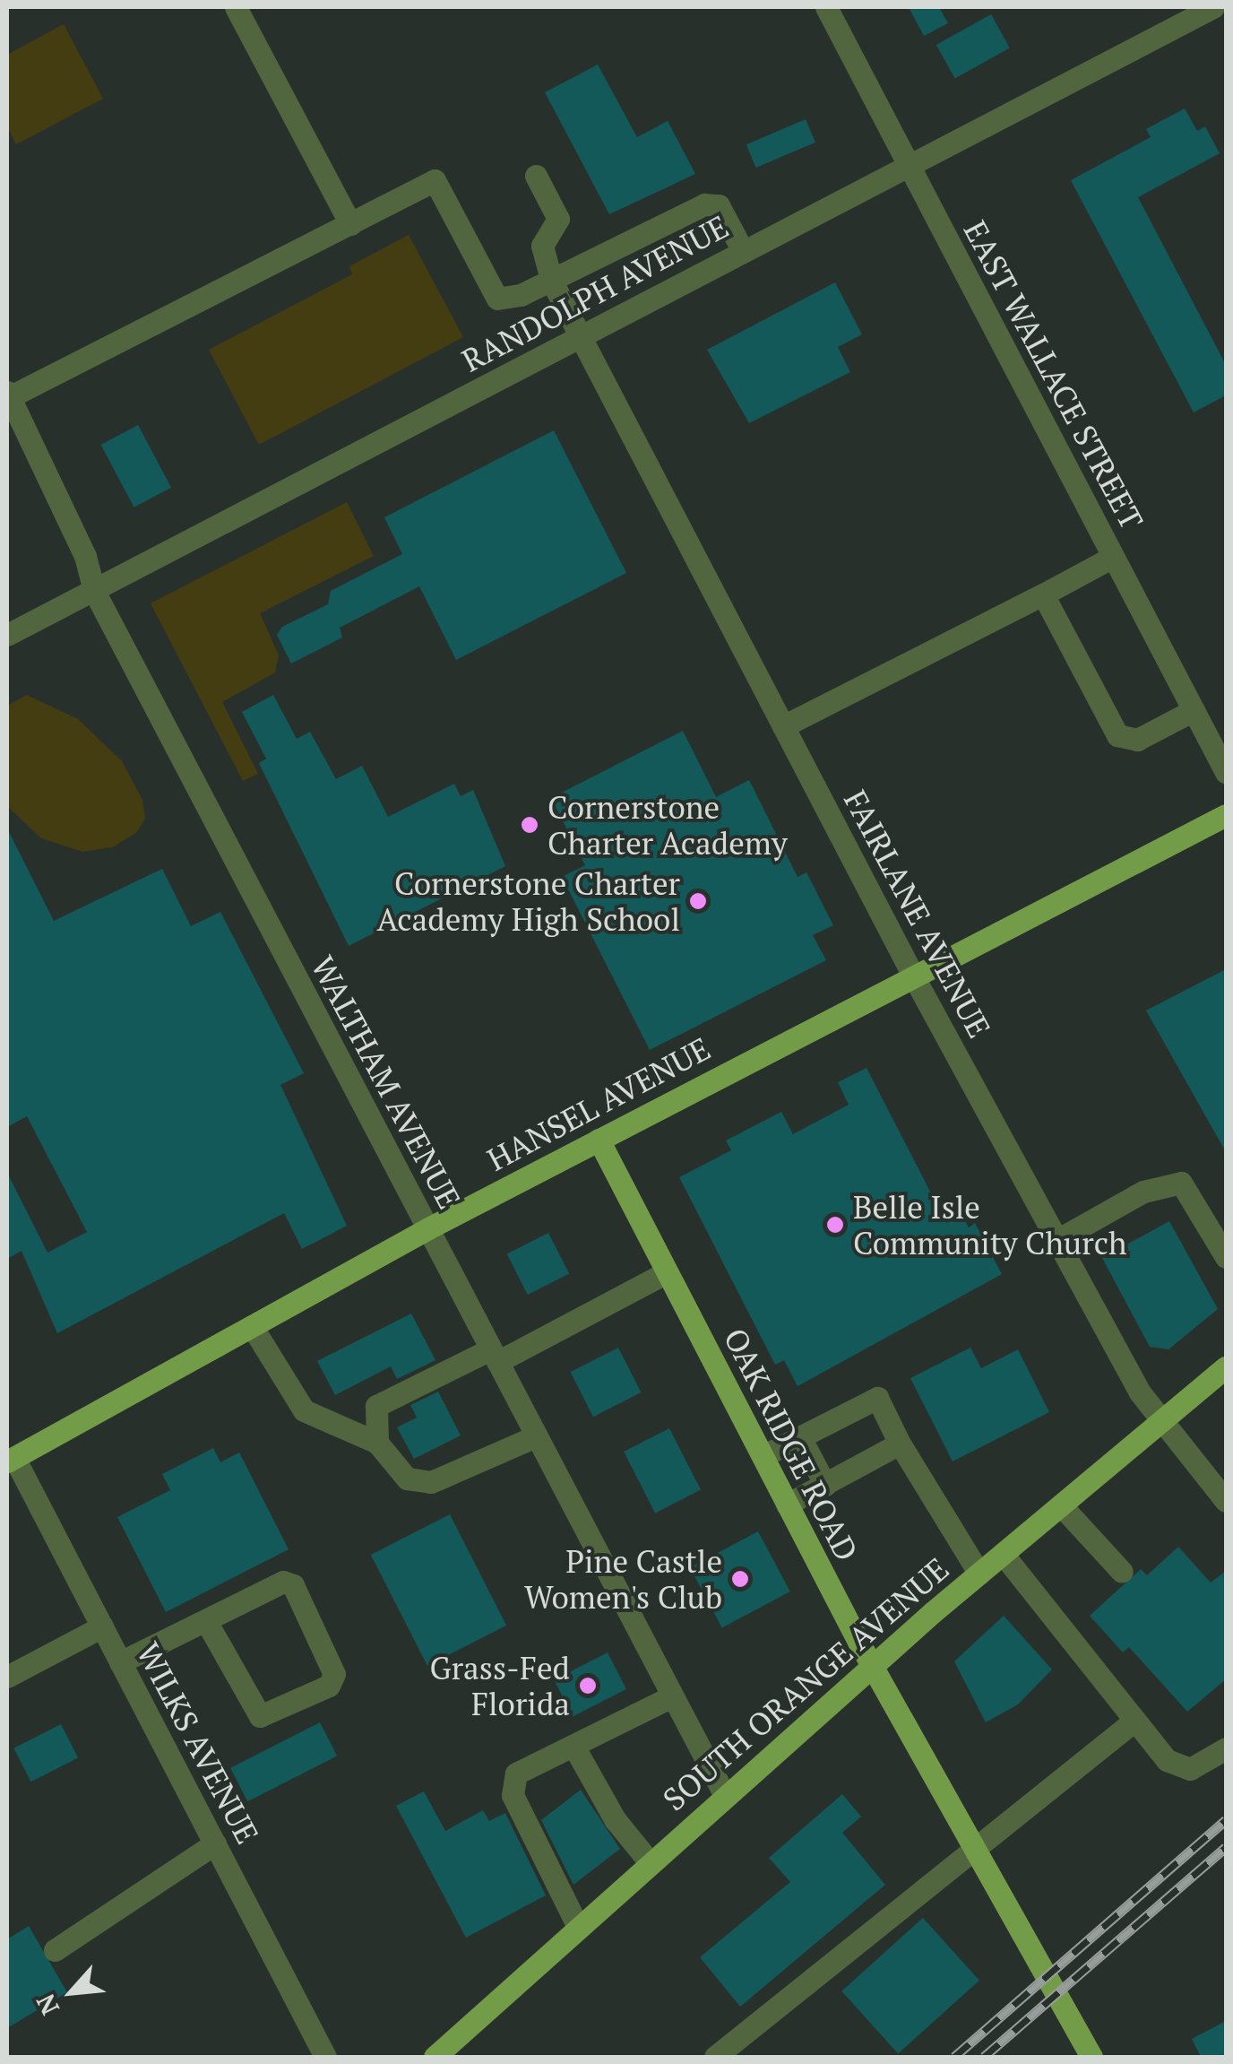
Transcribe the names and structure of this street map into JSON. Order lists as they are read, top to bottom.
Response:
{
  "streets": {
    "main road": ["HANSEL AVENUE", "OAK RIDGE ROAD", "SOUTH ORANGE AVENUE"],
    "street": [
      "RANDOLPH AVENUE",
      "EAST WALLACE STREET",
      "FAIRLANE AVENUE",
      "WALTHAM AVENUE",
      "WILKS AVENUE"
    ]
  },
  "crossings": [
    ["RANDOLPH AVENUE", "EAST WALLACE STREET"],
    ["RANDOLPH AVENUE", "FAIRLANE AVENUE"],
    ["RANDOLPH AVENUE", "WALTHAM AVENUE"],
    ["FAIRLANE AVENUE", "HANSEL AVENUE"],
    ["FAIRLANE AVENUE", "SOUTH ORANGE AVENUE"],
    ["WALTHAM AVENUE", "HANSEL AVENUE"],
    ["WALTHAM AVENUE", "SOUTH ORANGE AVENUE"],
    ["HANSEL AVENUE", "OAK RIDGE ROAD"],
    ["HANSEL AVENUE", "WILKS AVENUE"],
    ["OAK RIDGE ROAD", "SOUTH ORANGE AVENUE"]
  ],
  "places": [
    "Cornerstone Charter Academy",
    "Cornerstone Charter Academy High School",
    "Belle Isle Community Church",
    "Pine Castle Women's Club",
    "Grass-Fed Florida"
  ],
  "north": "bottom left"
}
